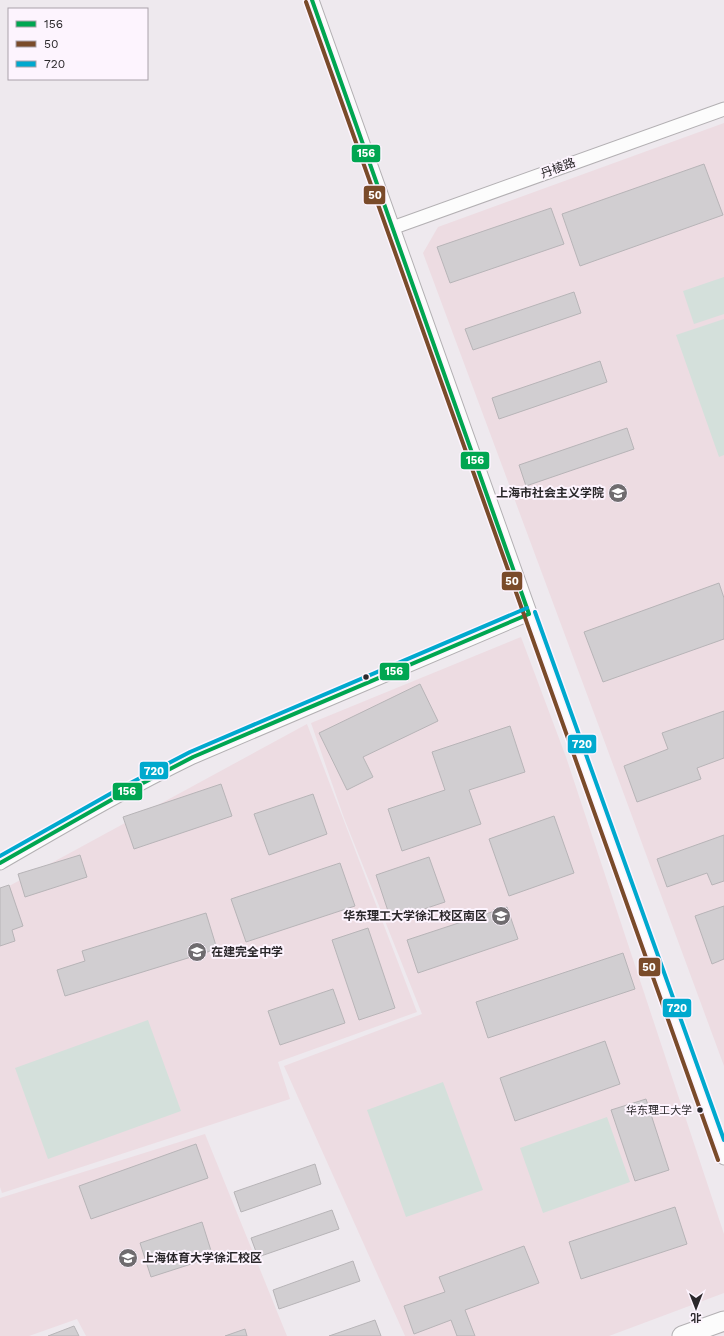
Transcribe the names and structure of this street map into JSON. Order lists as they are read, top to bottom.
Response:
{
  "streets": {
    "street": ["丹棱路"]
  },
  "places": {
    "school or university": [
      "上海市社会主义学院",
      "华东理工大学徐汇校区南区",
      "在建完全中学",
      "上海体育大学徐汇校区"
    ],
    "other": ["华东理工大学"]
  },
  "lines": ["transit line 156", "transit line 50", "transit line 720"],
  "legend": ["156", "50", "720"],
  "north": "bottom"
}
